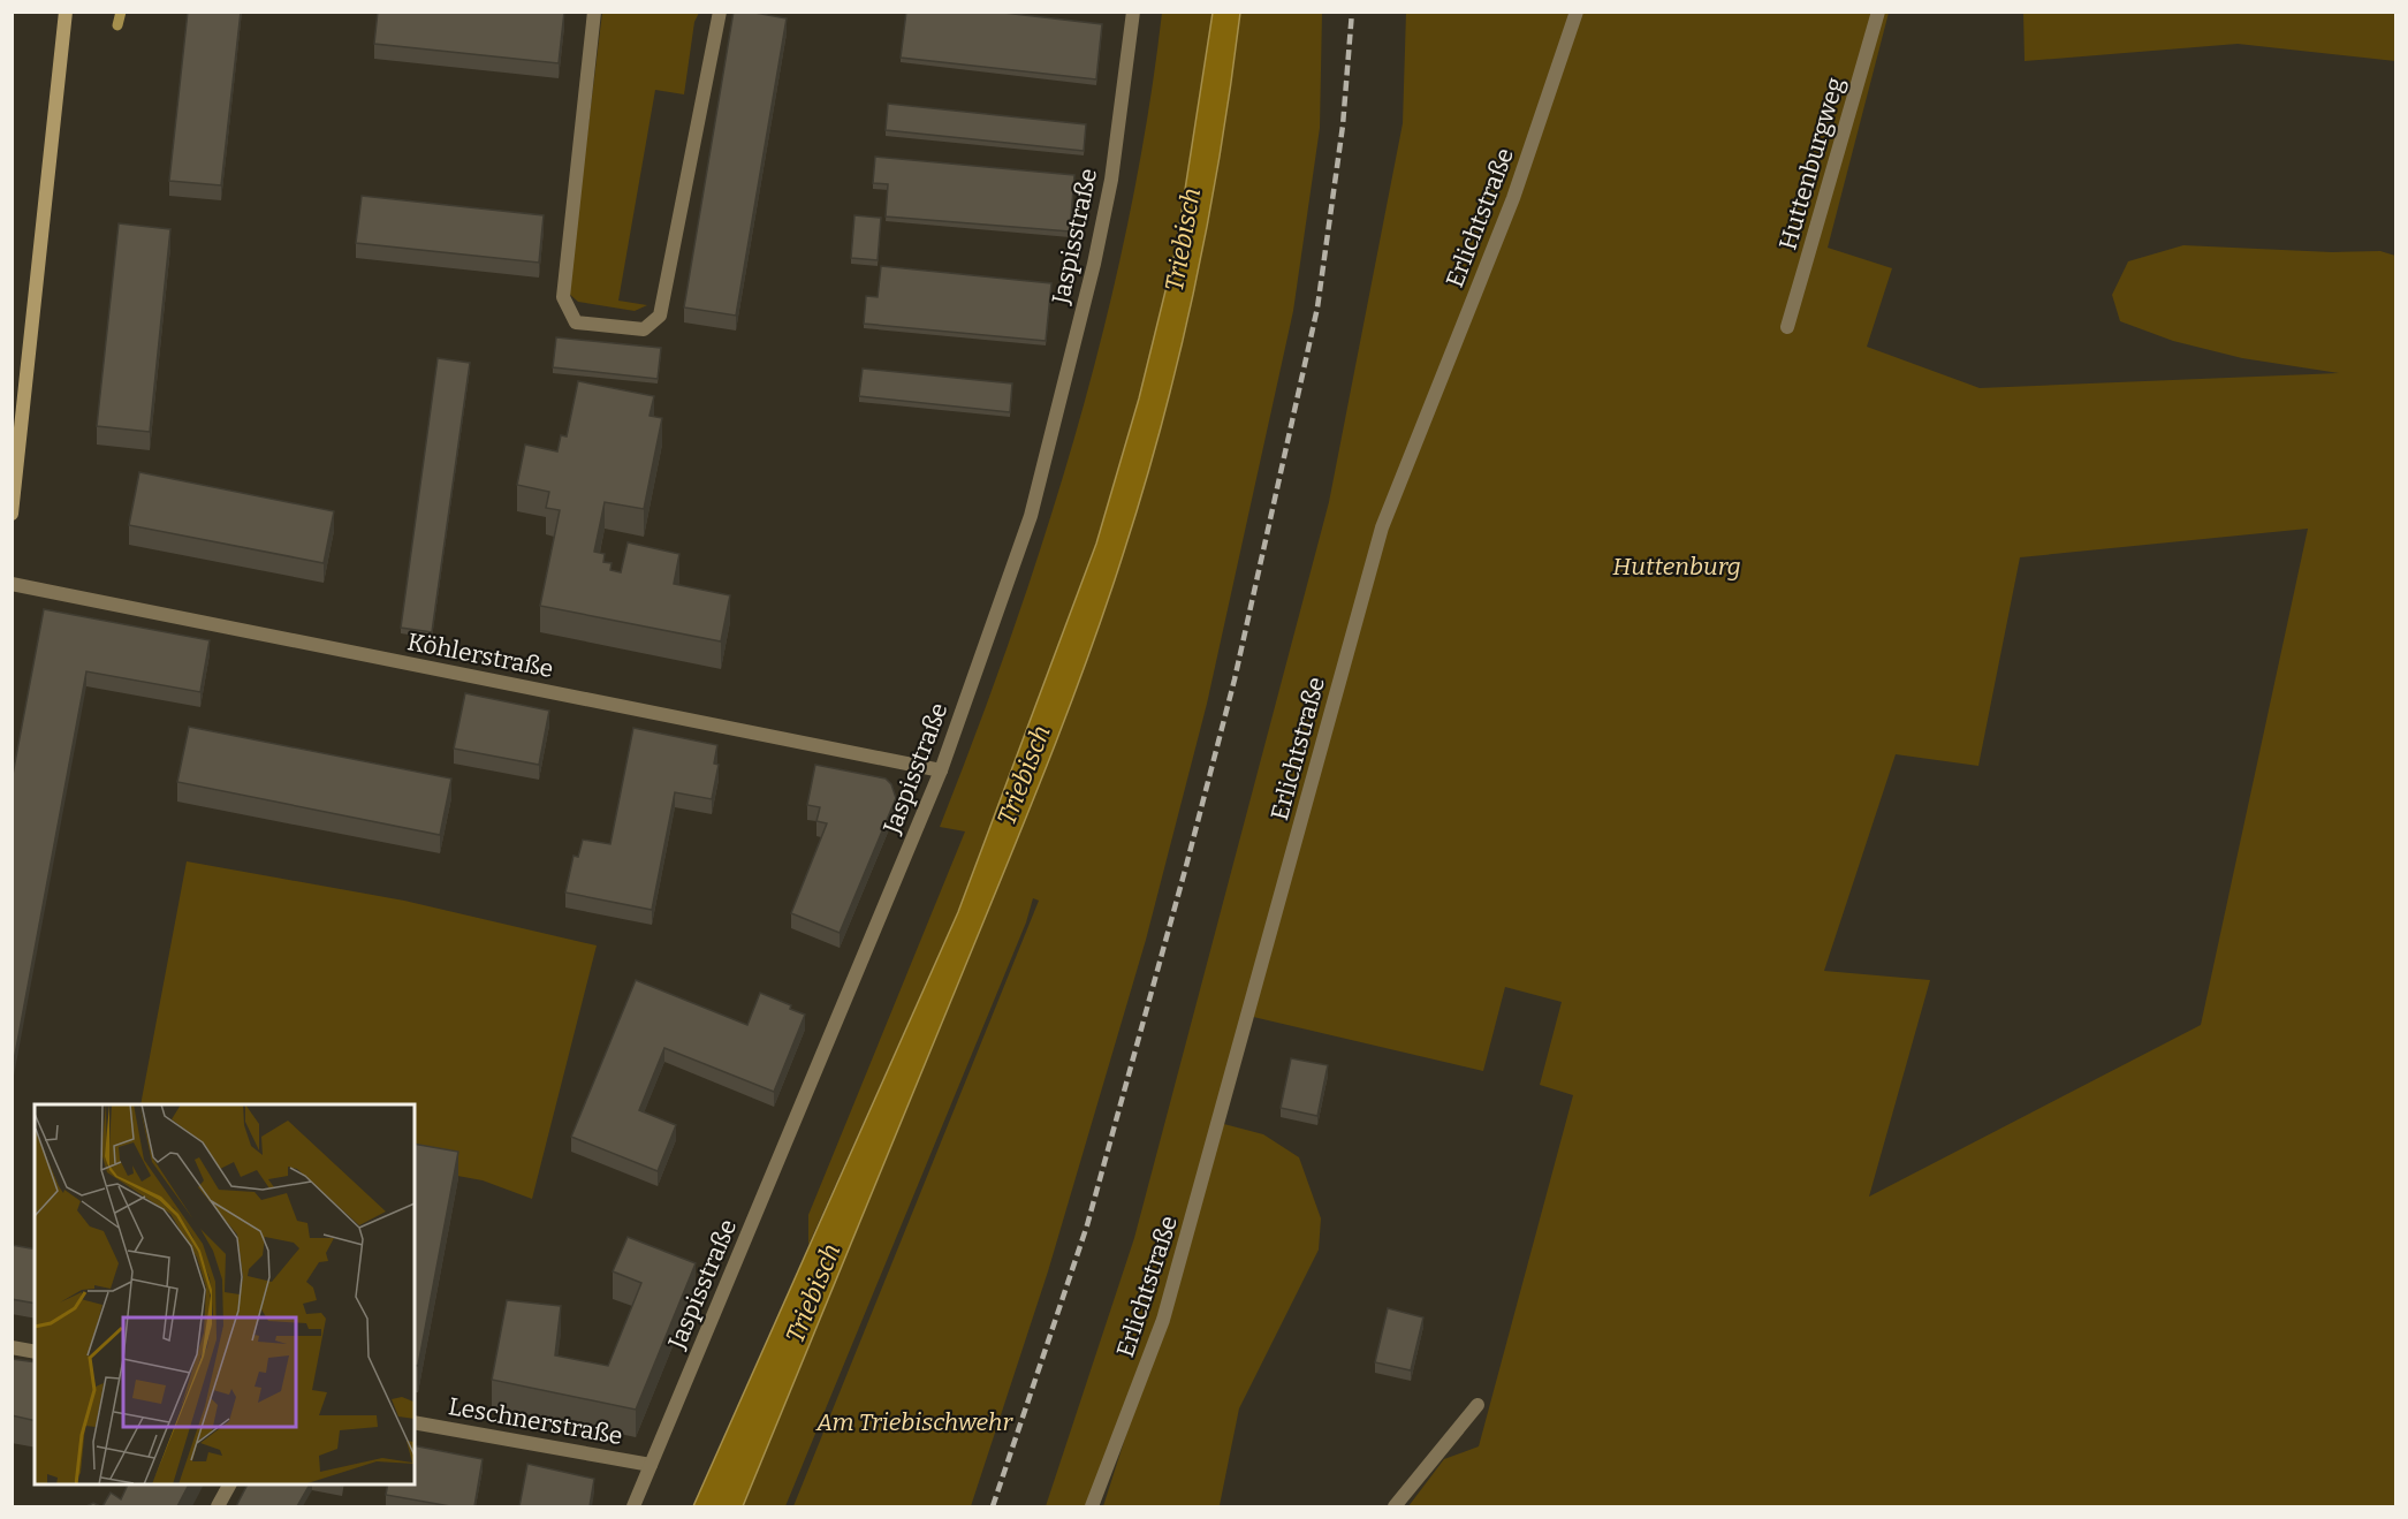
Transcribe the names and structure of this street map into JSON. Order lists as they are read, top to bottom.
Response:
{
  "streets": {
    "street": [
      "Huttenburgweg",
      "Erlichtstraße",
      "Jaspisstraße",
      "Köhlerstraße",
      "Leschnerstraße"
    ]
  },
  "crossings": [
    ["Jaspisstraße", "Köhlerstraße"],
    ["Jaspisstraße", "Leschnerstraße"]
  ],
  "water": ["Triebisch"],
  "parks": ["Huttenburg", "Am Triebischwehr"]
}
